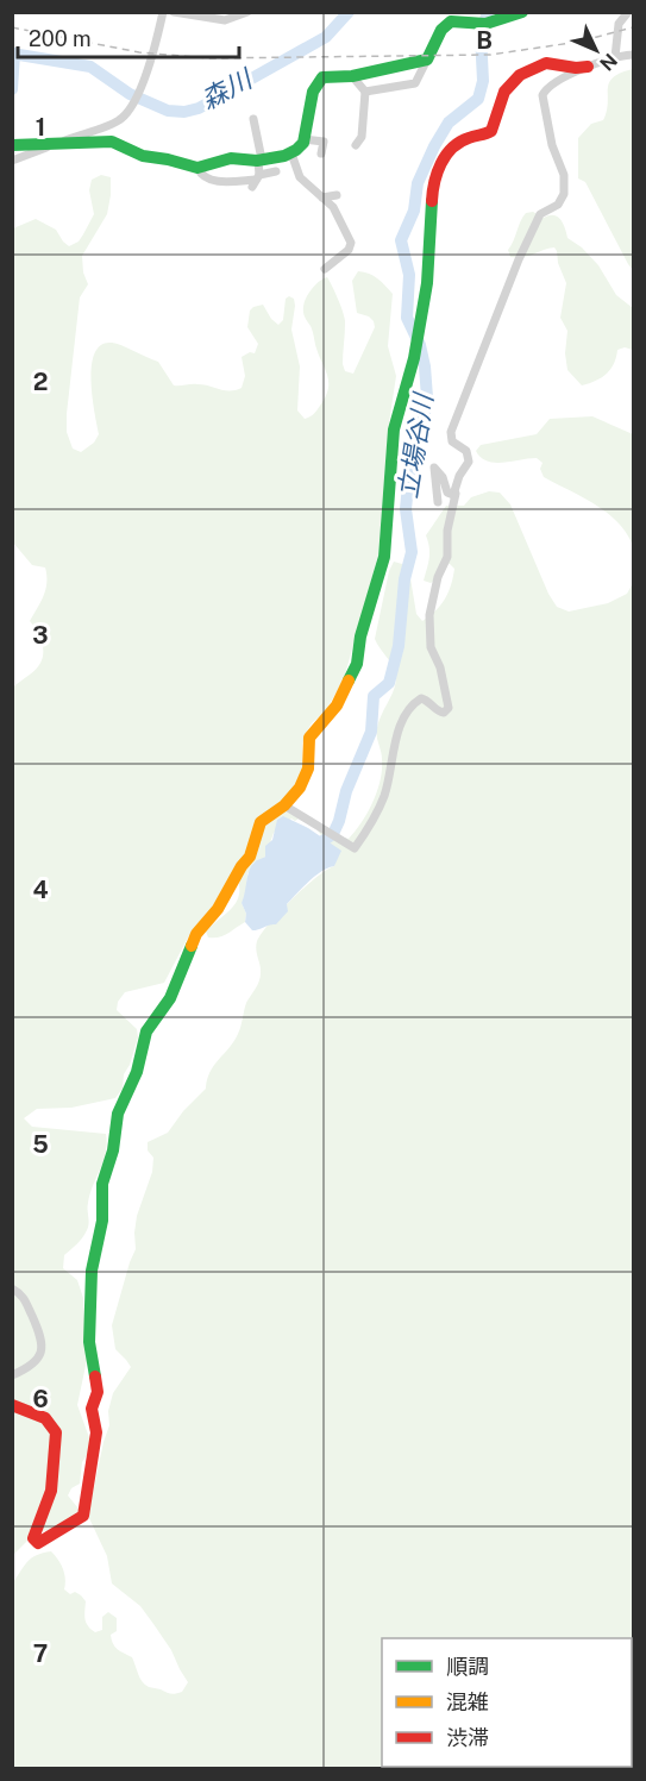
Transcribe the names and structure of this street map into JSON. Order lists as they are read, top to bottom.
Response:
{
  "water": ["森川", "立場谷川"],
  "legend": ["順調", "混雑", "渋滞"],
  "scale_bar": "200 m",
  "north": "bottom right",
  "grid": {
    "columns": ["B"],
    "rows": [
      "1",
      "2",
      "3",
      "4",
      "5",
      "6",
      "7"
    ]
  }
}
